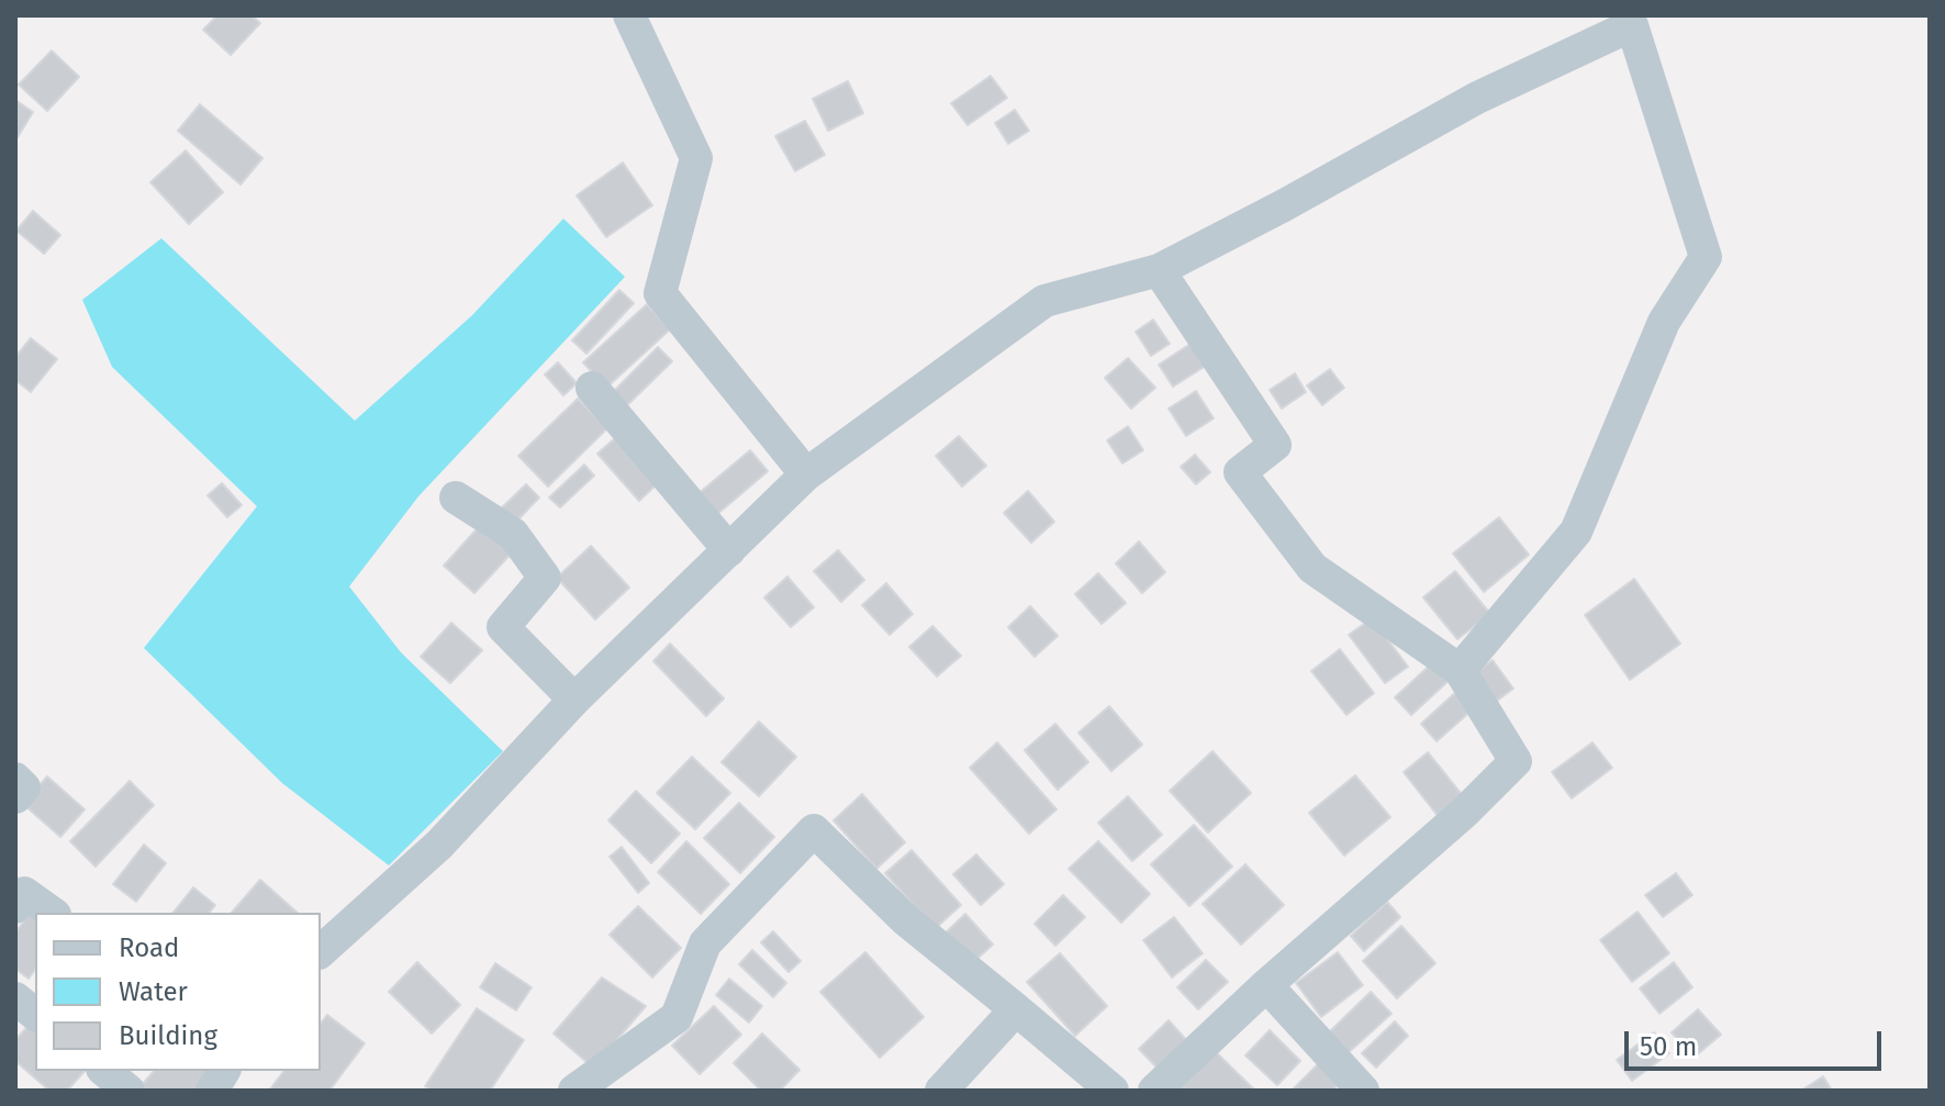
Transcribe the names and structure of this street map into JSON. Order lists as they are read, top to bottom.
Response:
{
  "legend": ["Road", "Water", "Building"],
  "scale_bar": "50 m"
}
